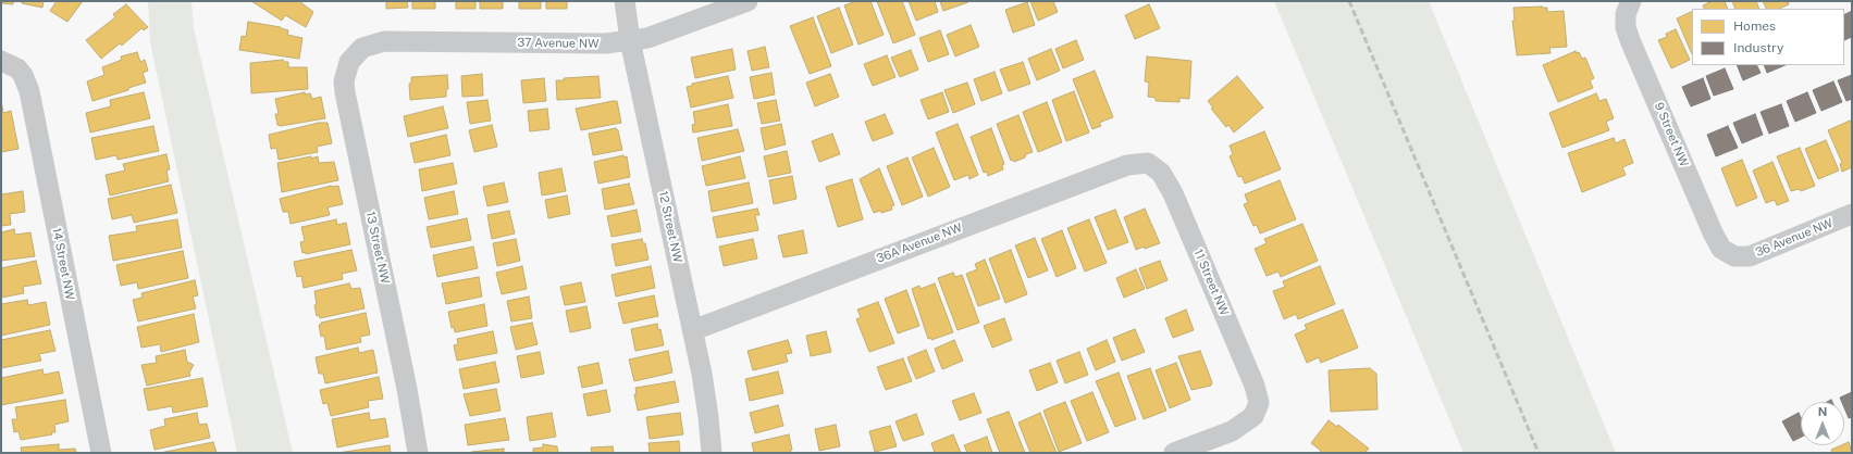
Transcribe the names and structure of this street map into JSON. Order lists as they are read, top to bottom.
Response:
{
  "streets": {
    "street": [
      "37 Avenue NW",
      "9 Street NW",
      "12 Street NW",
      "36 Avenue NW",
      "36A Avenue NW",
      "13 Street NW",
      "14 Street NW",
      "11 Street NW"
    ]
  },
  "crossings": [
    ["37 Avenue NW", "12 Street NW"],
    ["37 Avenue NW", "13 Street NW"],
    ["9 Street NW", "36 Avenue NW"],
    ["12 Street NW", "36A Avenue NW"],
    ["36A Avenue NW", "11 Street NW"]
  ],
  "legend": ["Homes", "Industry"],
  "north": "top"
}
